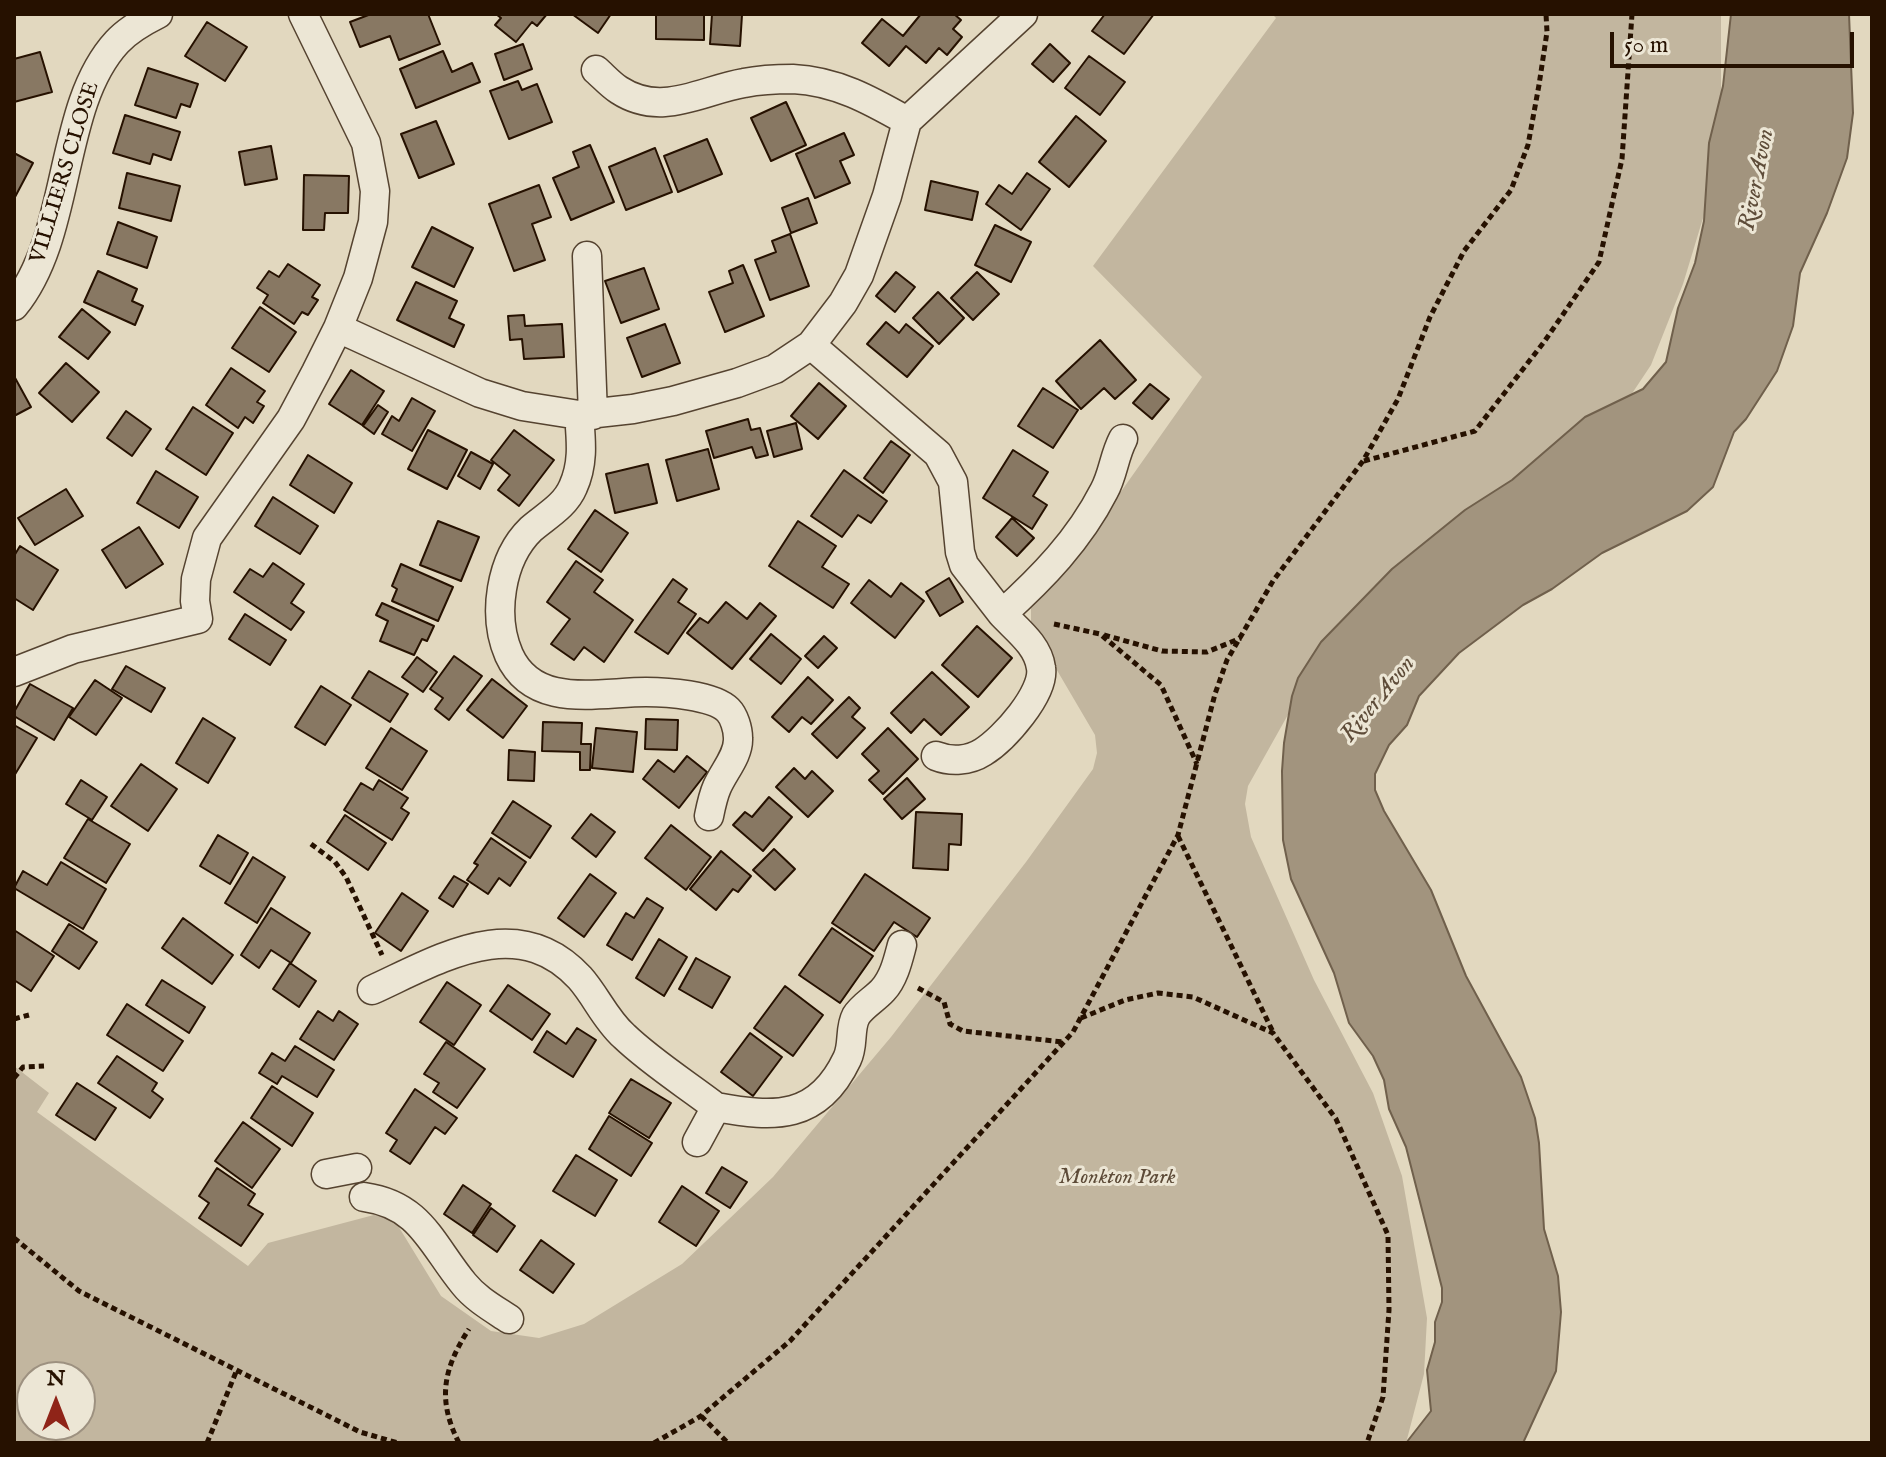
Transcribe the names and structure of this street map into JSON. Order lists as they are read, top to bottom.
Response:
{
  "streets": {
    "street": ["VILLIERS CLOSE"]
  },
  "water": ["River Avon"],
  "parks": ["Monkton Park"],
  "scale_bar": "50 m",
  "north": "top"
}
